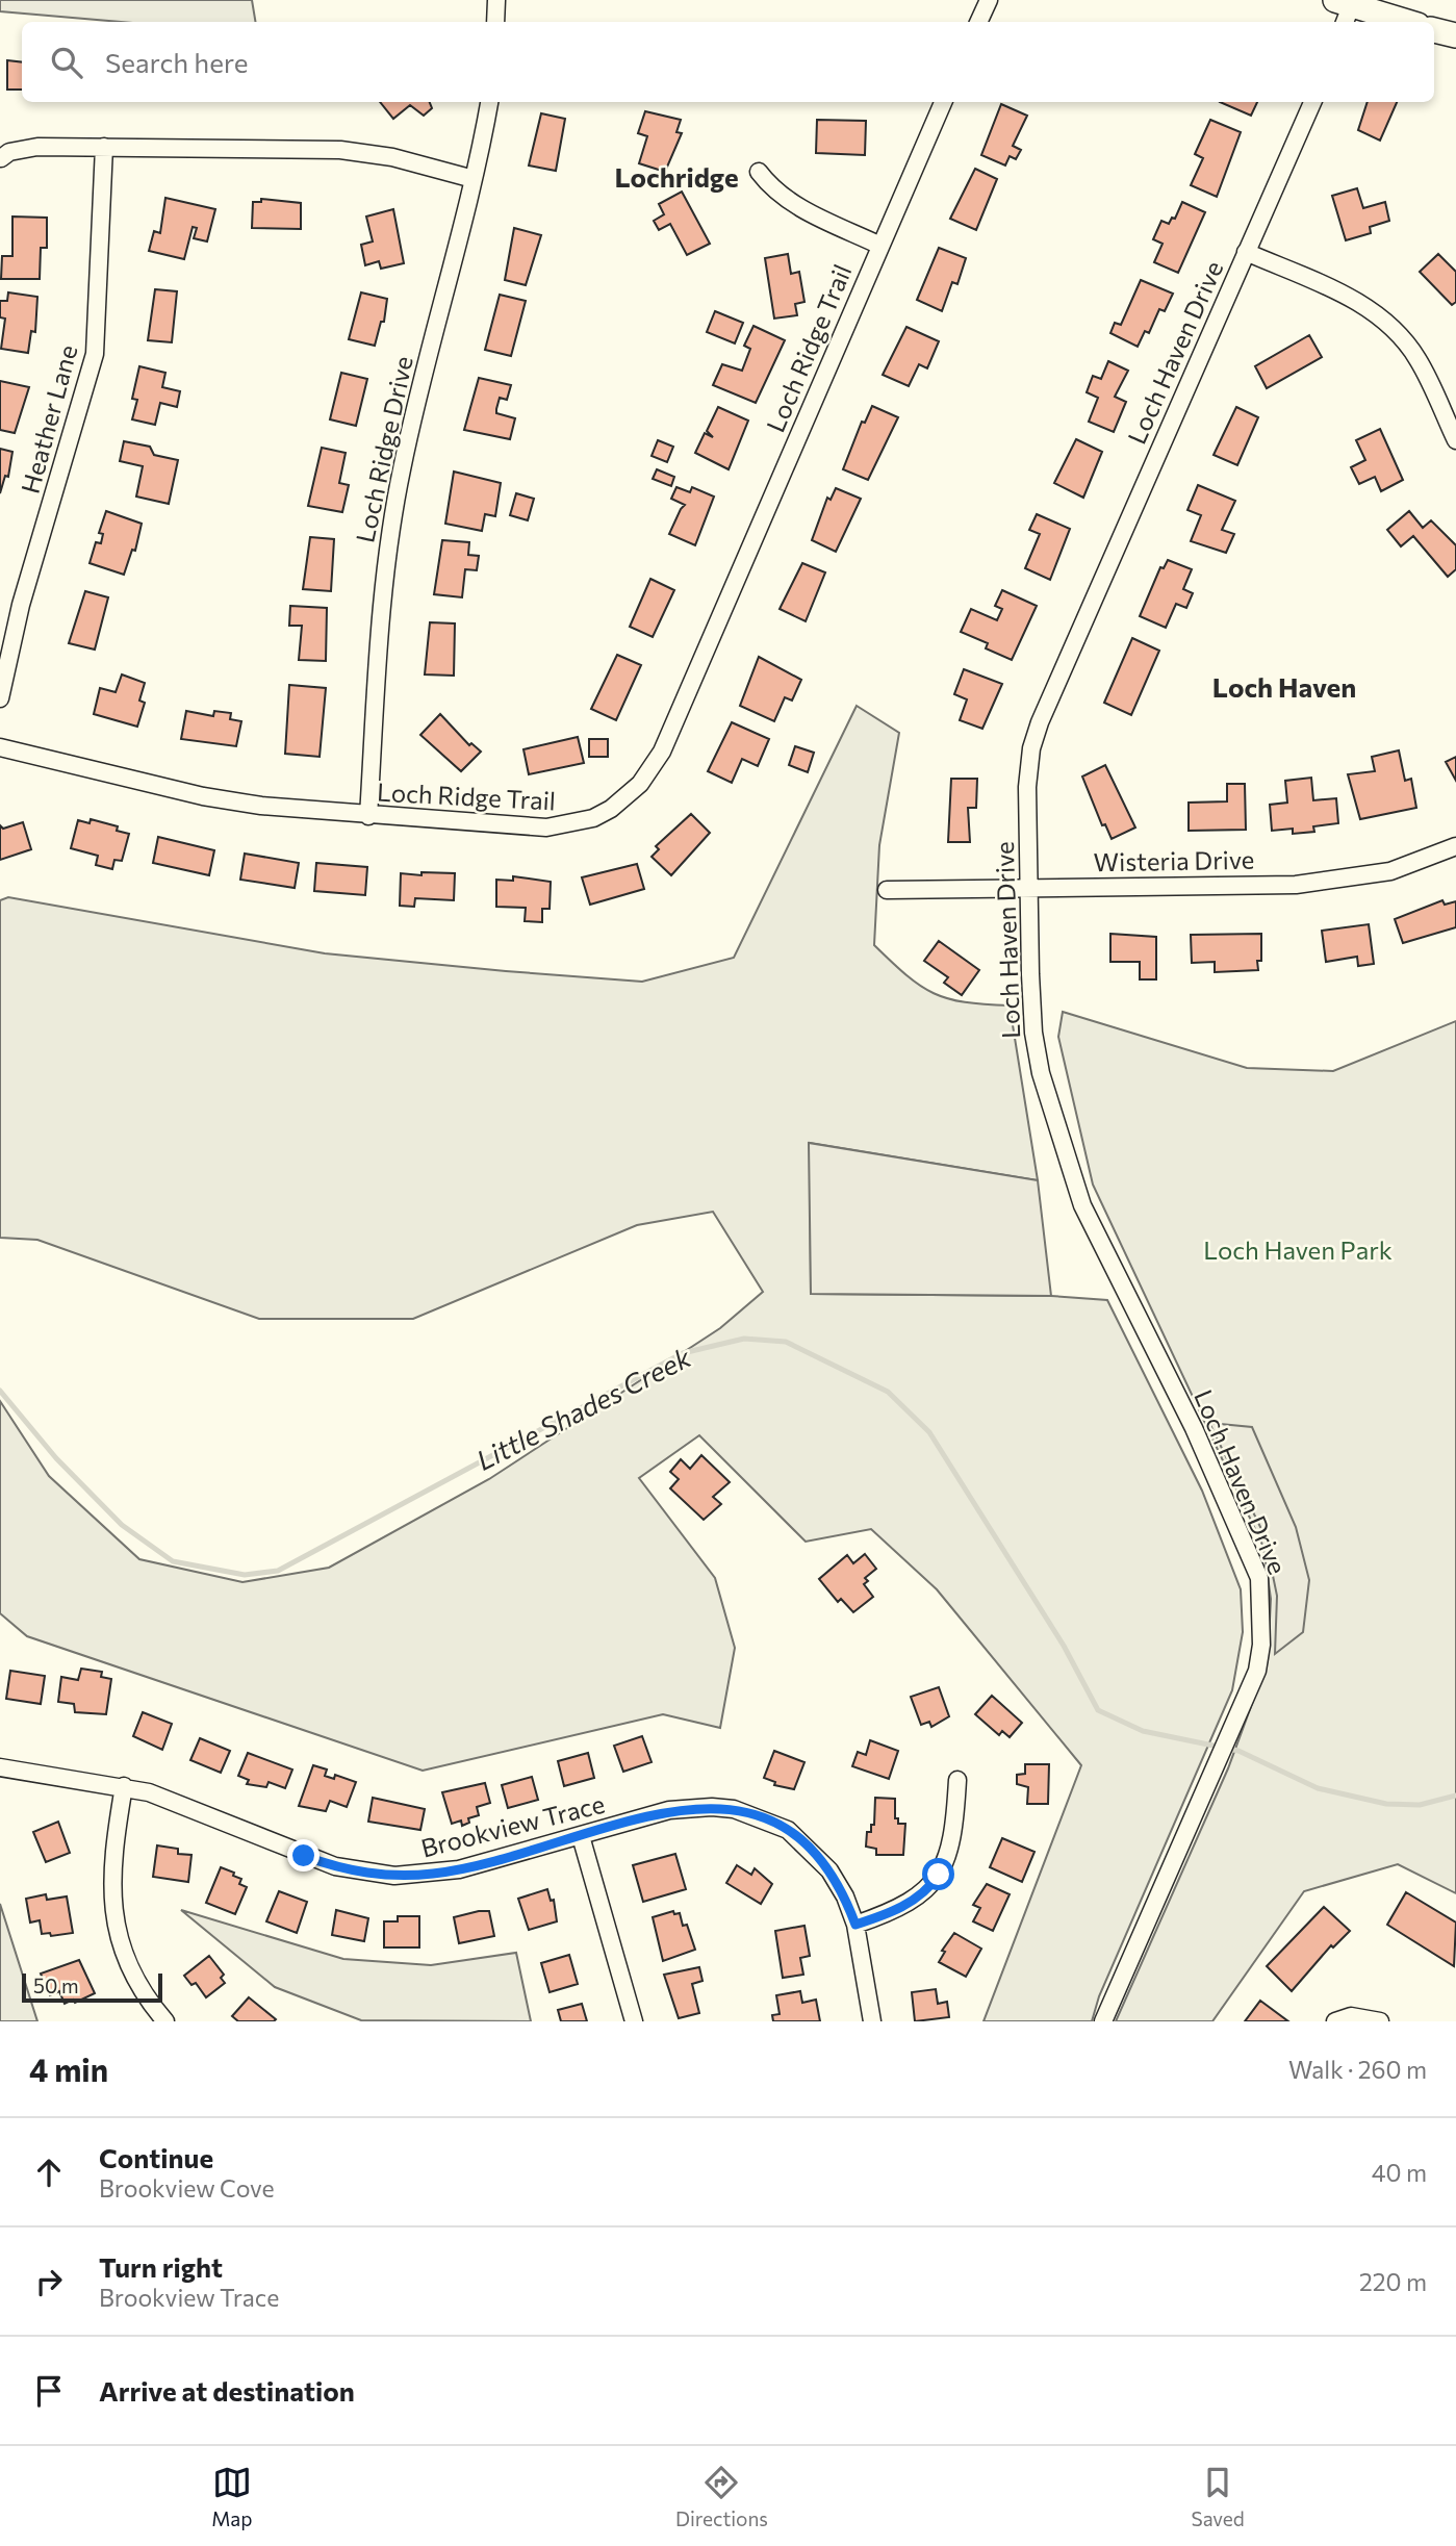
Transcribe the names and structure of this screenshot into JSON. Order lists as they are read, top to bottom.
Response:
{
  "streets": {
    "street": [
      "Loch Ridge Trail",
      "Loch Haven Drive",
      "Heather Lane",
      "Loch Ridge Drive",
      "Wisteria Drive",
      "Brookview Trace"
    ]
  },
  "crossings": [
    ["Loch Ridge Trail", "Loch Ridge Drive"],
    ["Loch Haven Drive", "Wisteria Drive"]
  ],
  "districts": ["Lochridge", "Loch Haven"],
  "water": ["Little Shades Creek"],
  "parks": ["Loch Haven Park"],
  "scale_bar": "50 m",
  "page": {
    "search": "Search here",
    "scale": "50 m",
    "heading": ["4 min", "Walk · 260 m"],
    "list": [
      ["Continue", "Brookview Cove", "40 m"],
      ["Turn right", "Brookview Trace", "220 m"],
      "Arrive at destination"
    ],
    "nav": ["Map", "Directions", "Saved"]
  }
}
